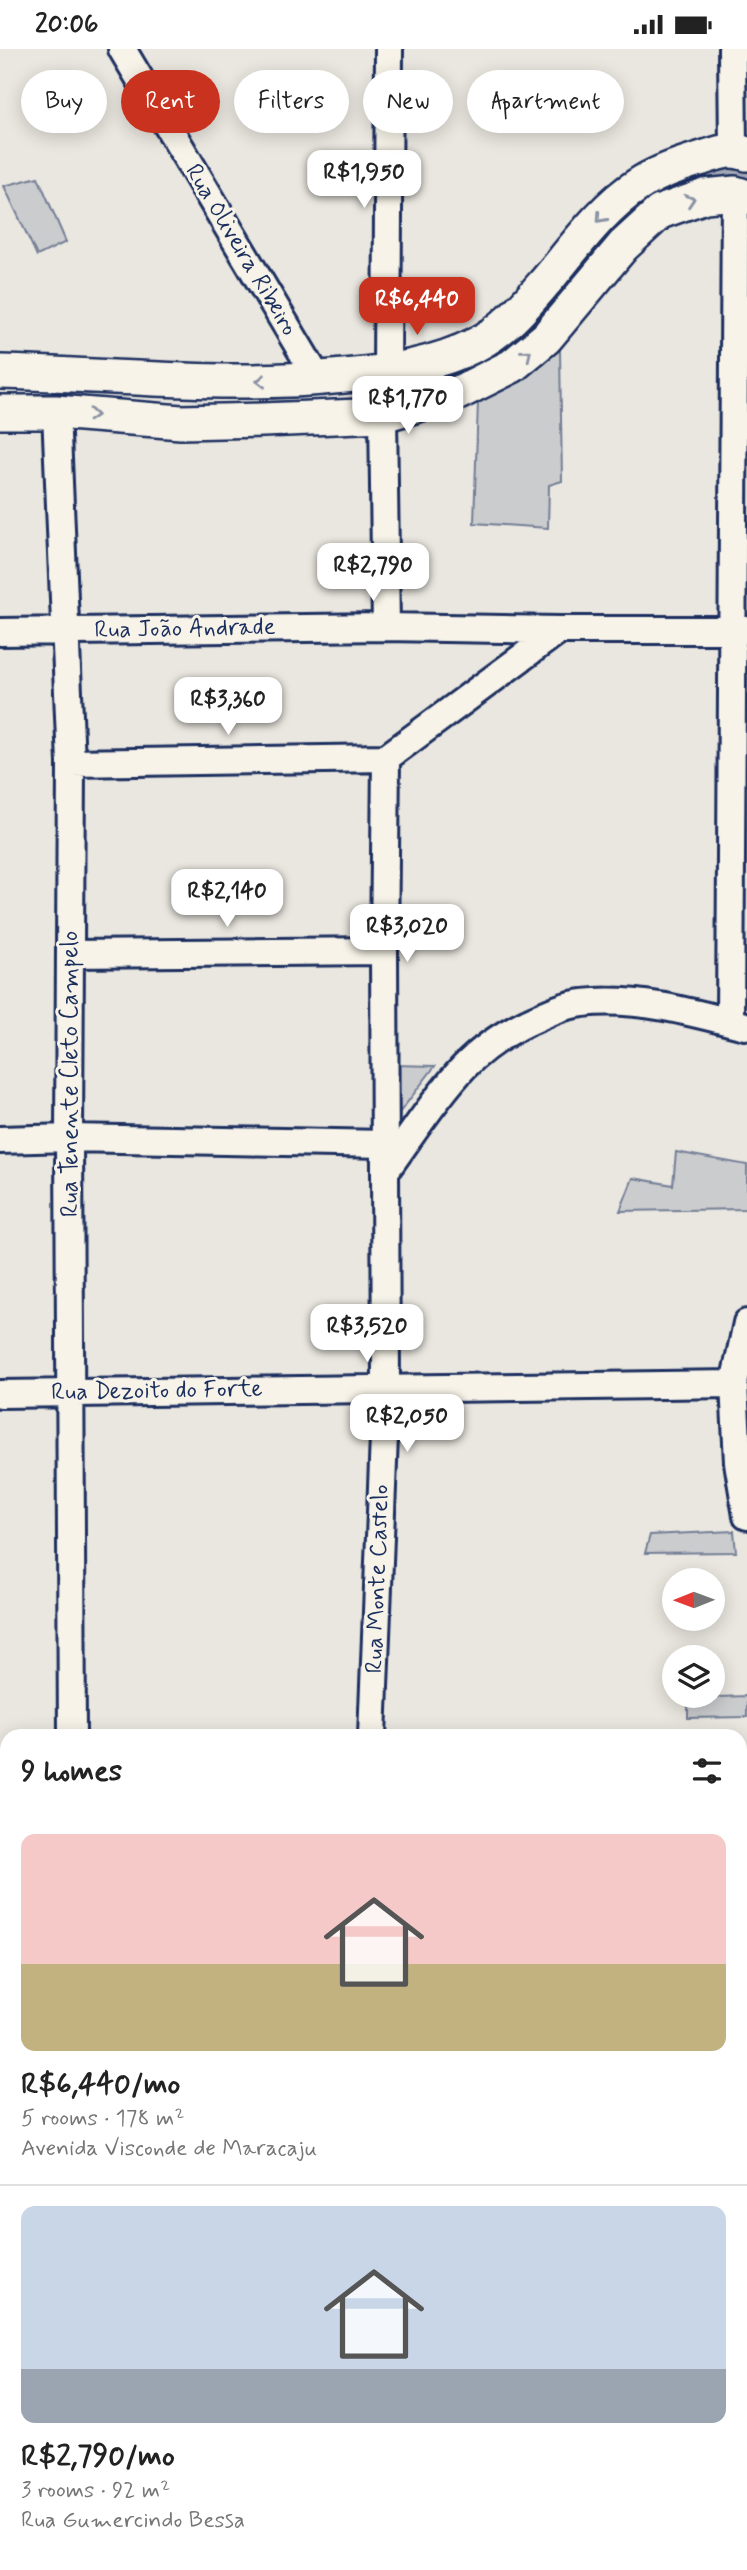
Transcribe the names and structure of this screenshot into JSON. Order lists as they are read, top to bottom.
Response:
{
  "streets": {
    "street": [
      "Rua Oliveira Ribeiro",
      "Rua João Andrade",
      "Rua Tenente Cleto Campelo",
      "Rua Dezoito do Forte",
      "Rua Monte Castelo"
    ]
  },
  "crossings": [
    ["Rua João Andrade", "Rua Tenente Cleto Campelo"],
    ["Rua Tenente Cleto Campelo", "Rua Dezoito do Forte"],
    ["Rua Dezoito do Forte", "Rua Monte Castelo"]
  ],
  "north": "left",
  "page": {
    "status": "20:06",
    "chip": [
      "Buy",
      "Rent",
      "Filters",
      "New",
      "Apartment"
    ],
    "price": [
      "R$1,950",
      "R$6,440",
      "R$1,770",
      "R$2,790",
      "R$3,360",
      "R$2,140",
      "R$3,020",
      "R$3,520",
      "R$2,050"
    ],
    "heading": "9 homes",
    "list": [
      {
        "name": "R$6,440/mo",
        "note": "5 rooms · 178 m² · Avenida Visconde de Maracaju"
      },
      {
        "name": "R$2,790/mo",
        "note": "3 rooms · 92 m² · Rua Gumercindo Bessa"
      }
    ]
  }
}
